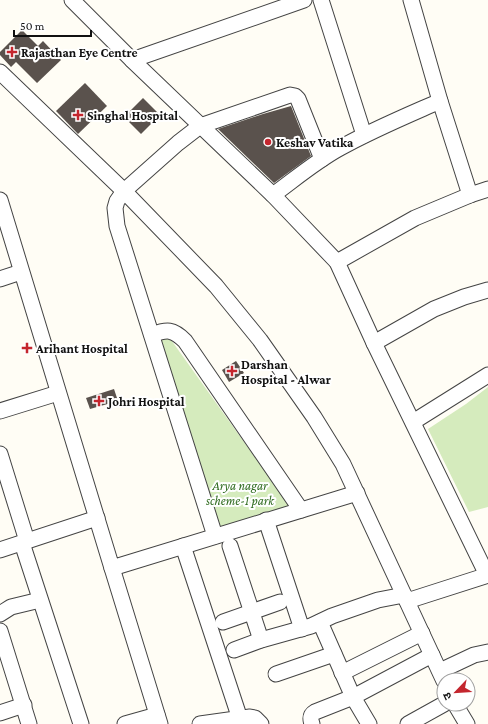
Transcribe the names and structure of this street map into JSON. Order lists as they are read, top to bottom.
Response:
{
  "parks": ["Arya nagar scheme-1 park"],
  "places": {
    "health": [
      "Rajasthan Eye Centre",
      "Singhal Hospital",
      "Arihant Hospital",
      "Darshan Hospital - Alwar",
      "Johri Hospital"
    ],
    "other": ["Keshav Vatika"]
  },
  "scale_bar": "50 m",
  "north": "bottom left"
}
